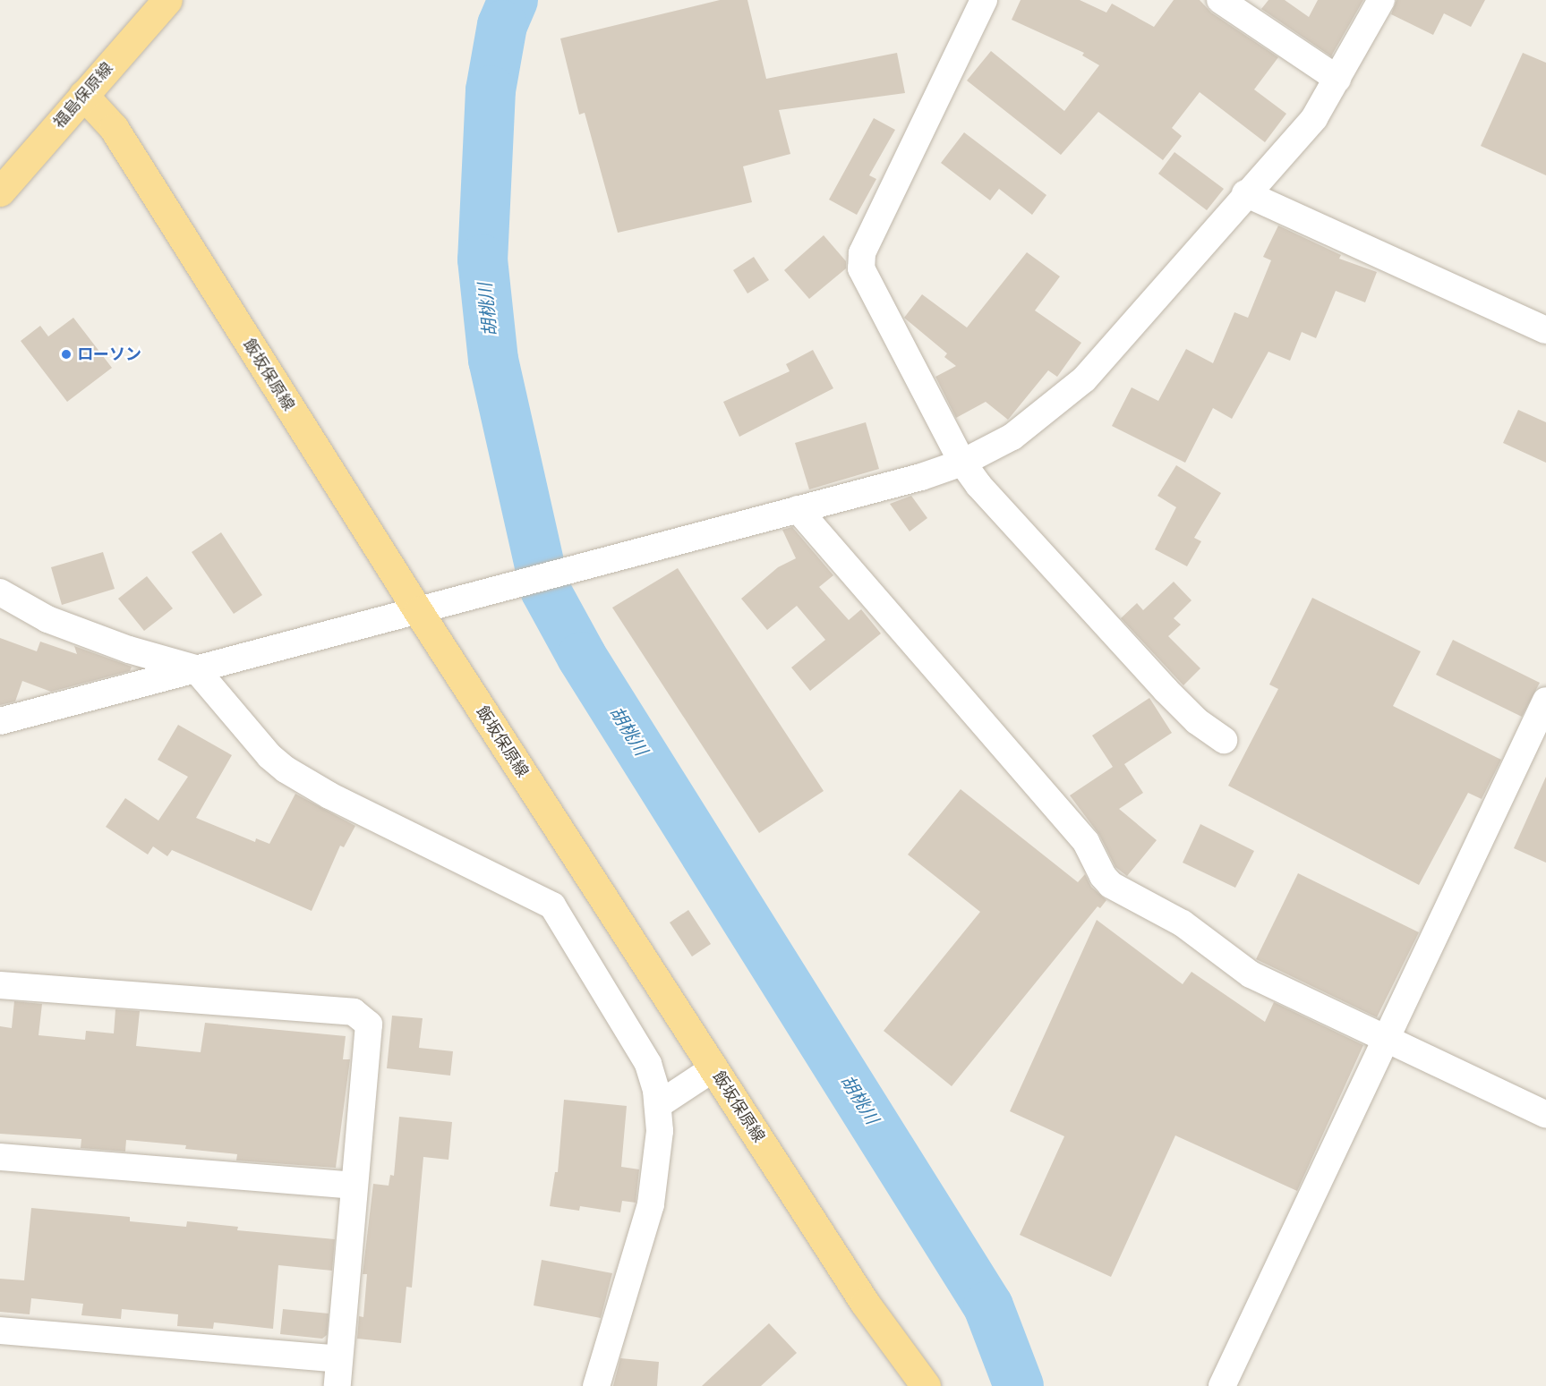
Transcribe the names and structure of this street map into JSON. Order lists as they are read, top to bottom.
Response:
{
  "streets": {
    "main road": ["福島保原線", "飯坂保原線"]
  },
  "crossings": [
    ["福島保原線", "飯坂保原線"]
  ],
  "water": ["胡桃川"],
  "places": ["ローソン"]
}
